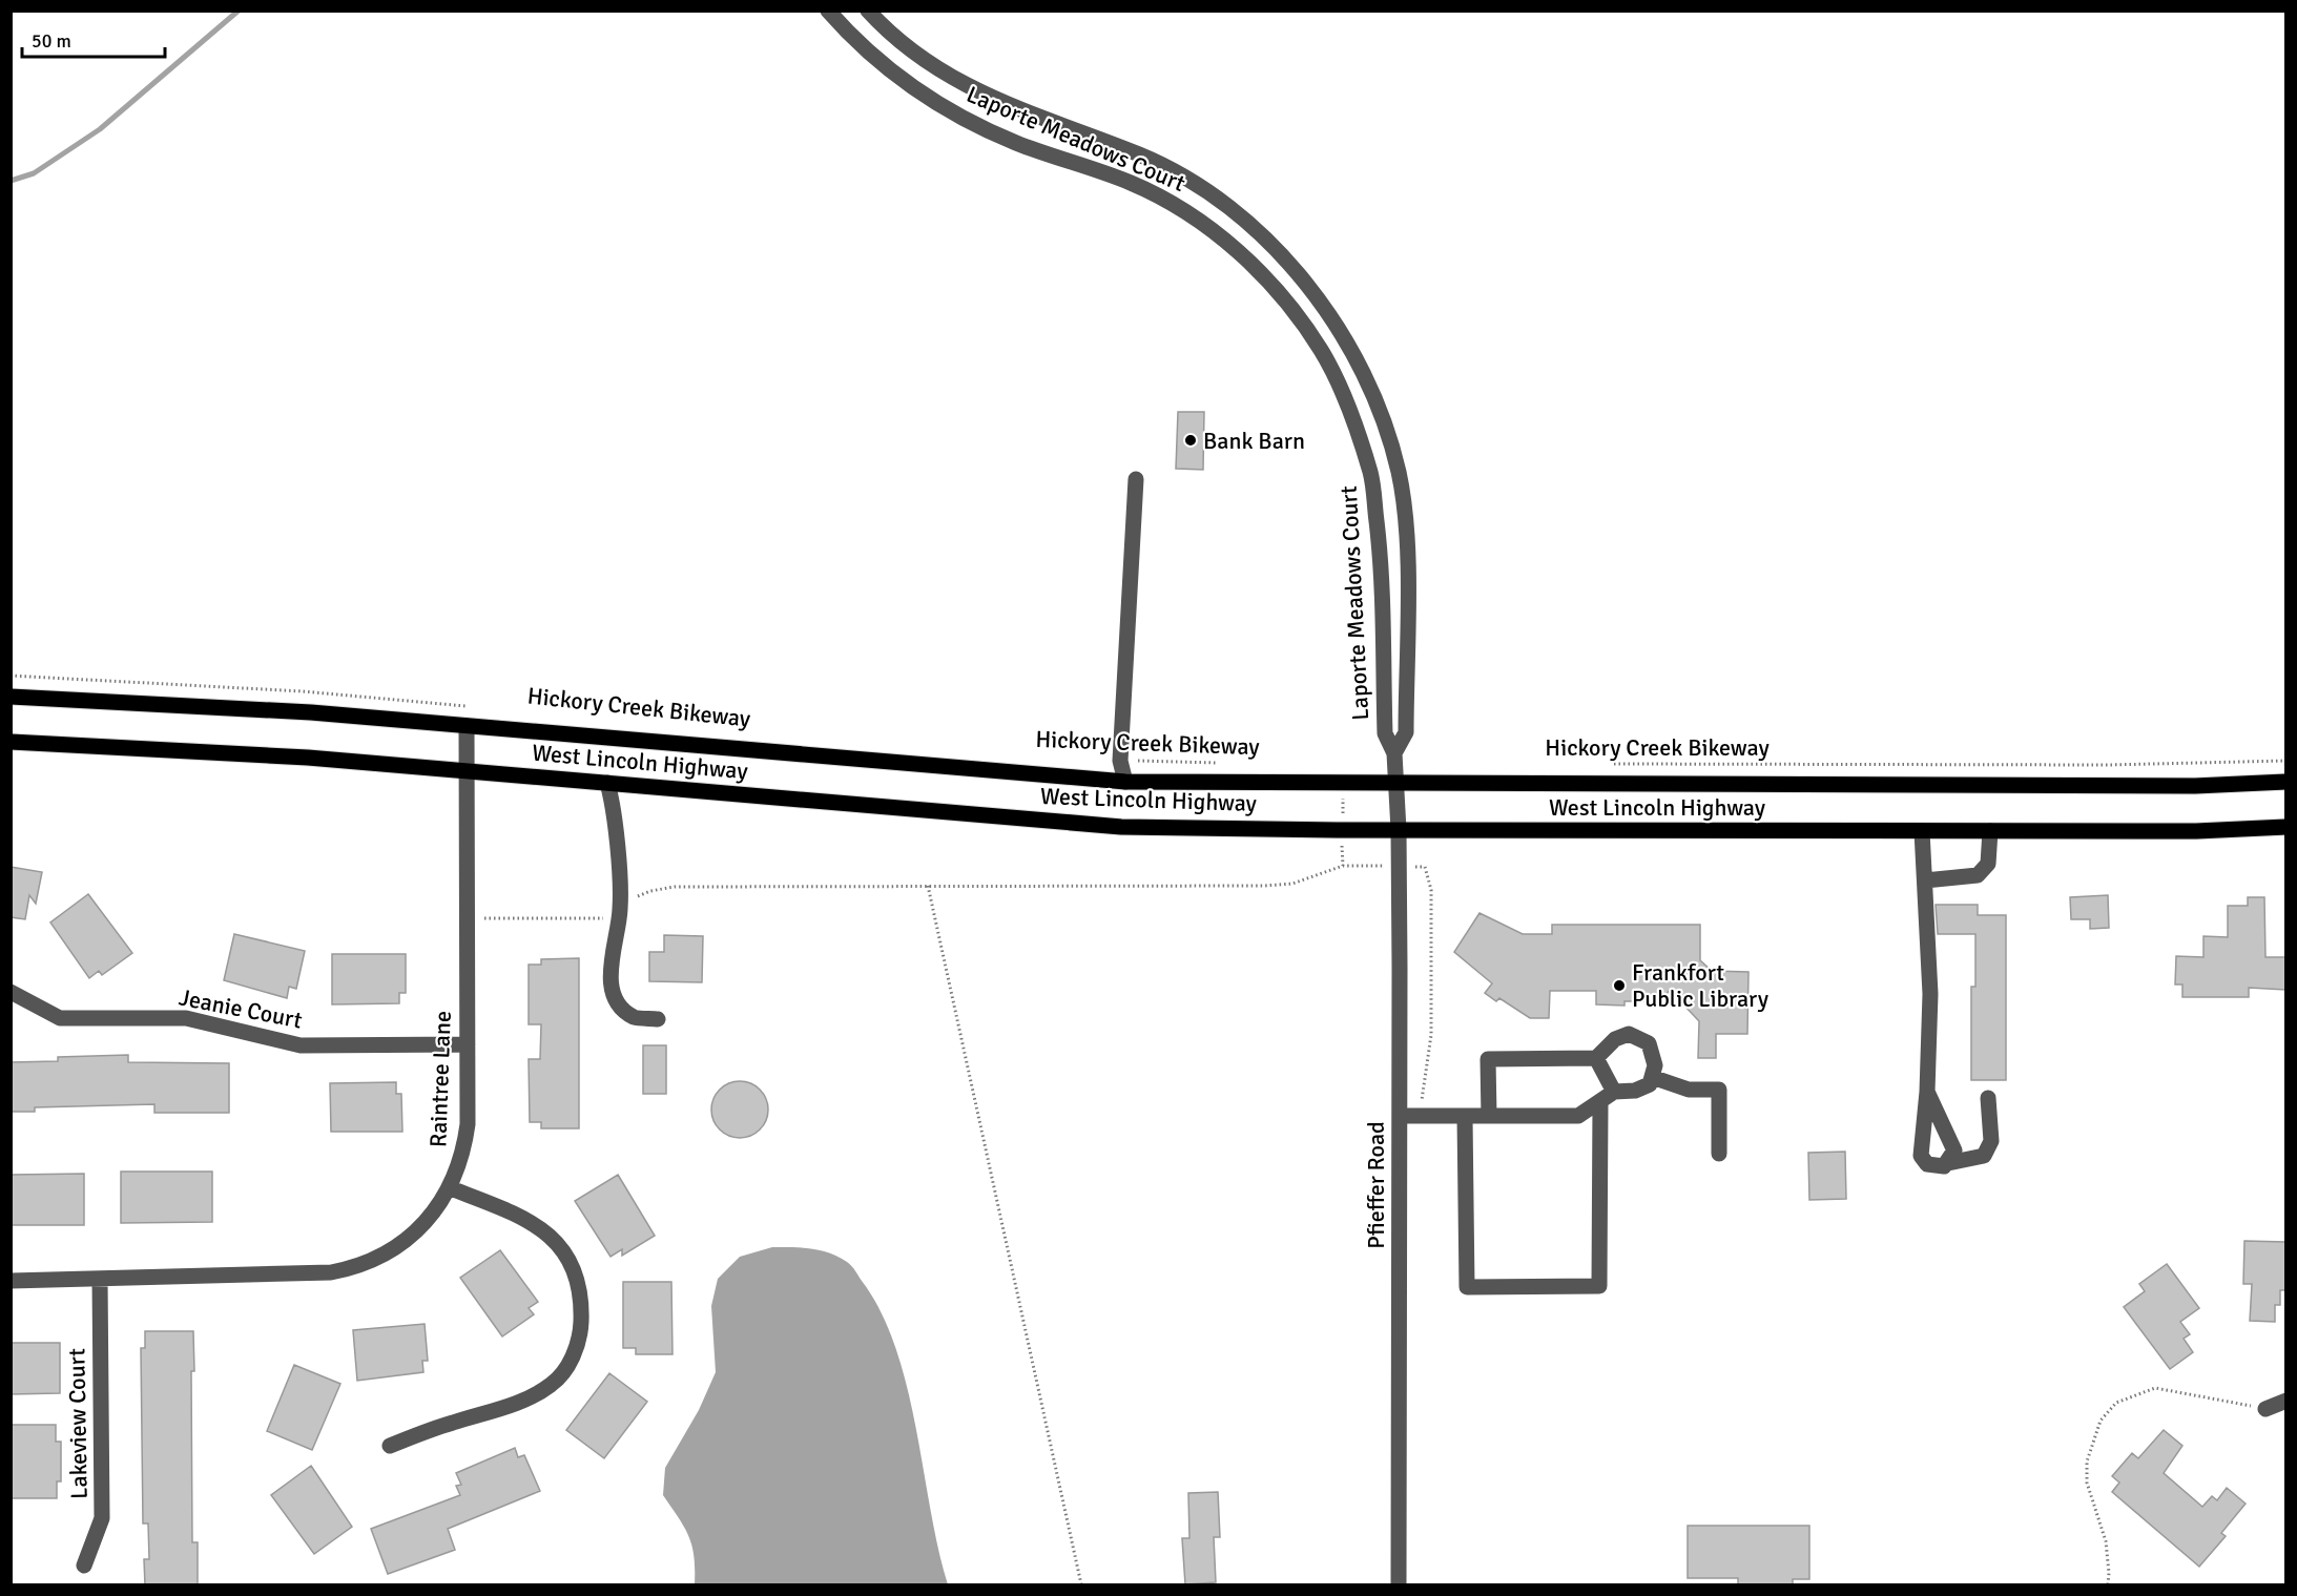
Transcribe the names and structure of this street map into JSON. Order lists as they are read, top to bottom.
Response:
{
  "streets": {
    "main road": ["West Lincoln Highway"],
    "street": [
      "Laporte Meadows Court",
      "Jeanie Court",
      "Raintree Lane",
      "Pfieffer Road",
      "Lakeview Court"
    ],
    "path": ["Hickory Creek Bikeway"]
  },
  "crossings": [
    ["Laporte Meadows Court", "West Lincoln Highway"],
    ["Laporte Meadows Court", "Pfieffer Road"],
    ["West Lincoln Highway", "Raintree Lane"],
    ["West Lincoln Highway", "Pfieffer Road"],
    ["Jeanie Court", "Raintree Lane"],
    ["Raintree Lane", "Lakeview Court"]
  ],
  "places": ["Bank Barn", "Frankfort Public Library"],
  "scale_bar": "50 m"
}
